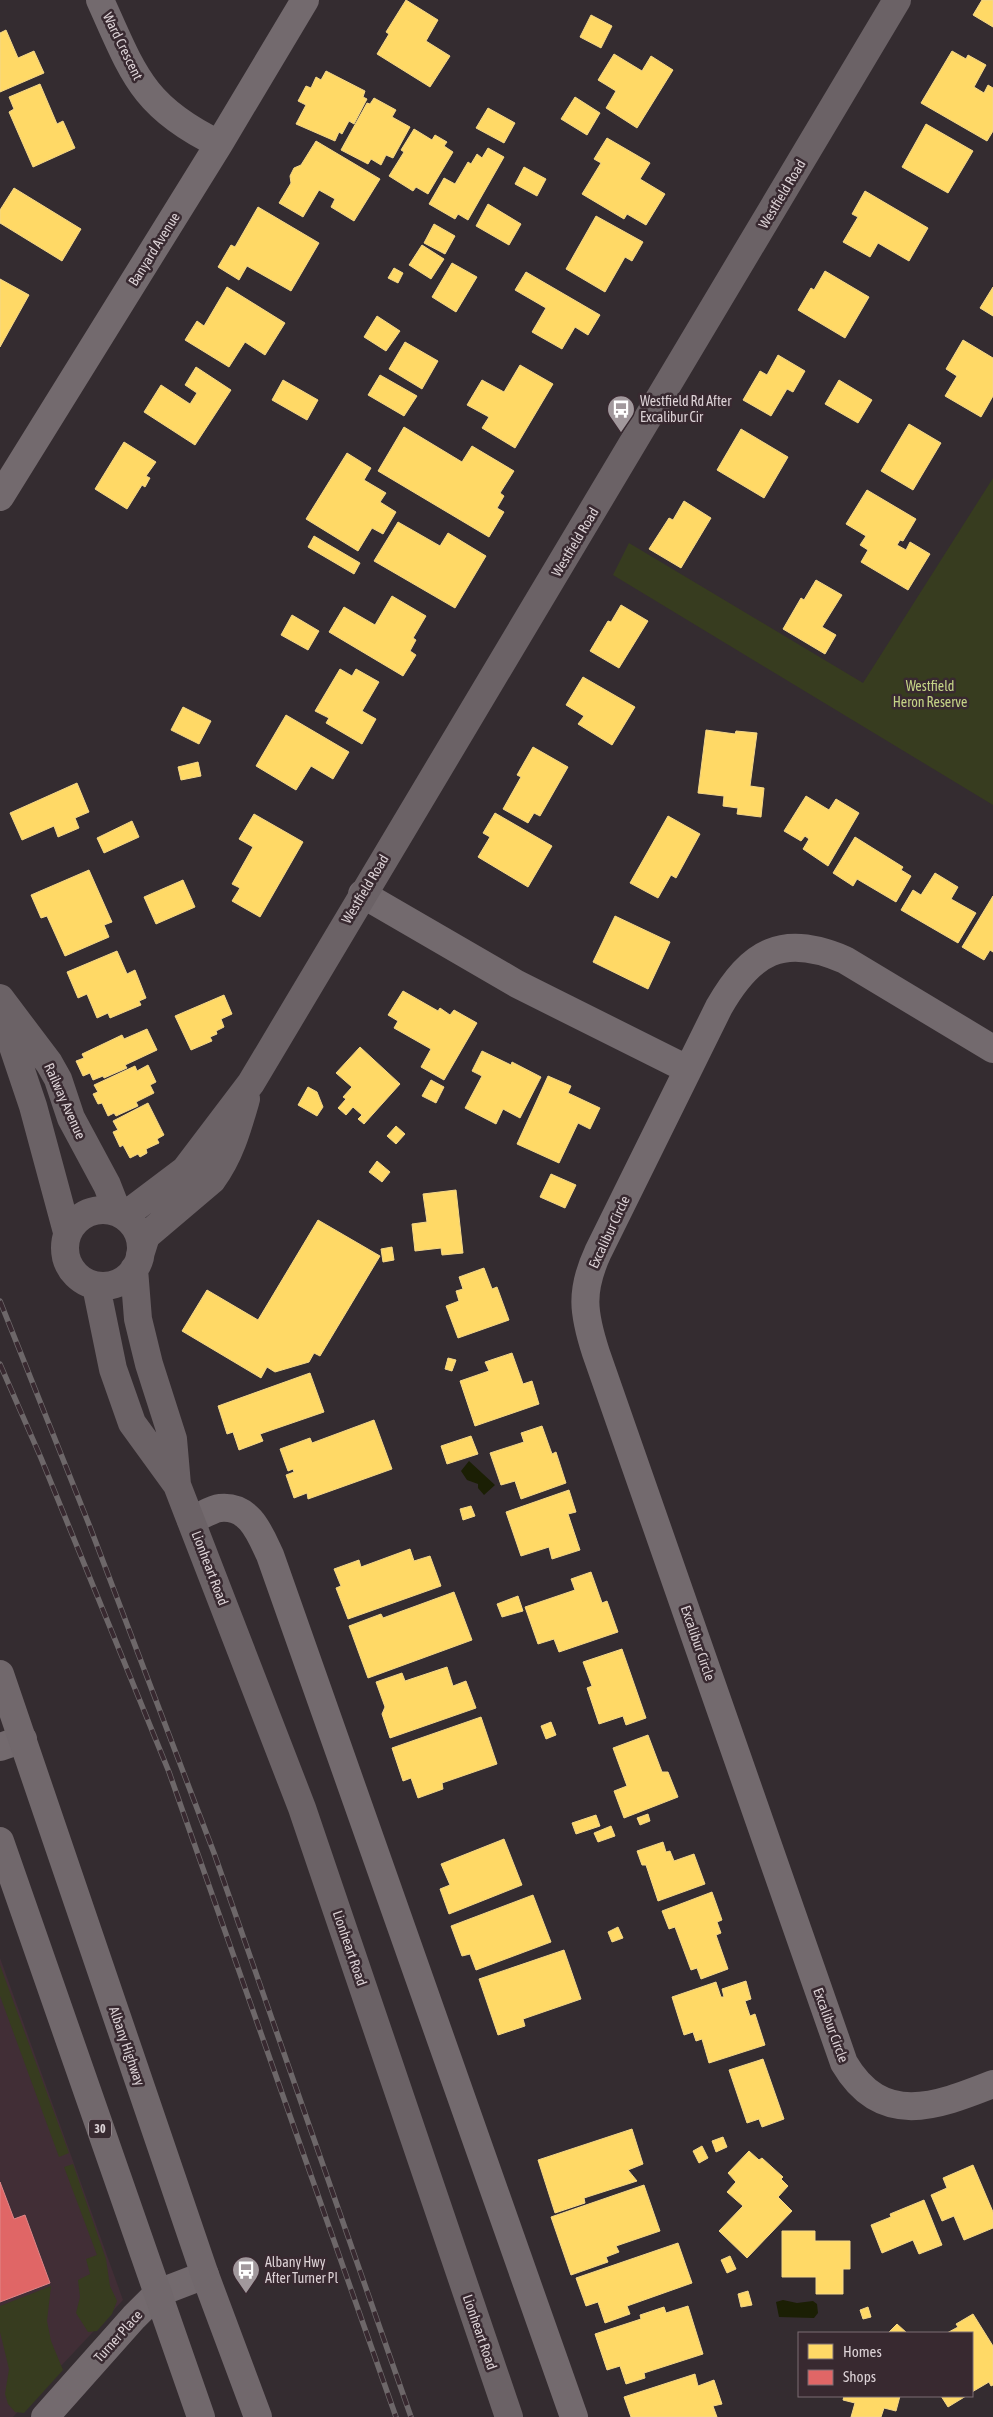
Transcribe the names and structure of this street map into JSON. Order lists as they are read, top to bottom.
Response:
{
  "streets": {
    "highway": ["Albany Highway", "30"],
    "main road": ["Westfield Road", "Railway Avenue", "Lionheart Road"],
    "street": [
      "Ward Crescent",
      "Banyard Avenue",
      "Excalibur Circle",
      "Turner Place"
    ]
  },
  "crossings": [
    ["Ward Crescent", "Banyard Avenue"],
    ["Westfield Road", "Railway Avenue"],
    ["Westfield Road", "Lionheart Road"],
    ["Railway Avenue", "Lionheart Road"],
    ["Albany Highway", "Turner Place"],
    ["30", "Turner Place"]
  ],
  "parks": ["Westfield Heron Reserve"],
  "places": {
    "bus stop": ["Westfield Rd After Excalibur Cir", "Albany Hwy After Turner Pl"]
  },
  "legend": ["Homes", "Shops"]
}
